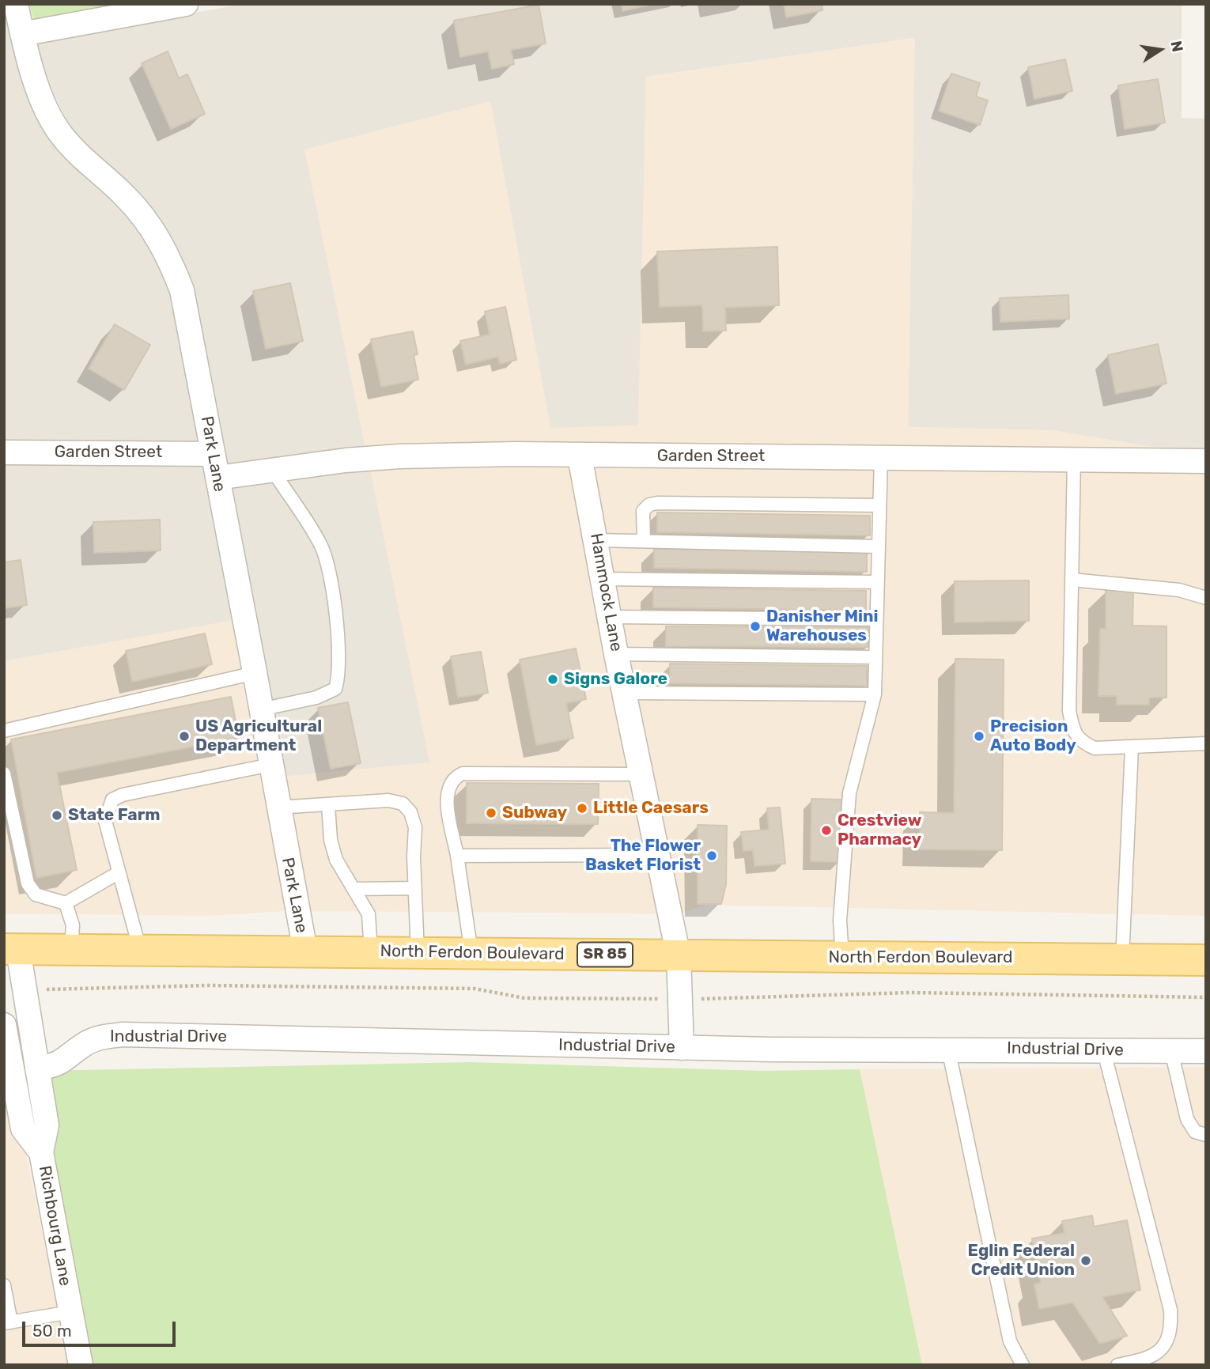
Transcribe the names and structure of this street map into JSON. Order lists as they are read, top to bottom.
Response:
{
  "streets": {
    "main road": ["North Ferdon Boulevard", "SR 85"],
    "street": [
      "Garden Street",
      "Park Lane",
      "Hammock Lane",
      "Industrial Drive",
      "Richbourg Lane"
    ]
  },
  "crossings": [
    ["Garden Street", "Park Lane"],
    ["Garden Street", "Hammock Lane"],
    ["Park Lane", "North Ferdon Boulevard"],
    ["Hammock Lane", "North Ferdon Boulevard"],
    ["Hammock Lane", "Industrial Drive"],
    ["North Ferdon Boulevard", "Richbourg Lane"],
    ["Industrial Drive", "Richbourg Lane"]
  ],
  "places": [
    "Danisher Mini Warehouses",
    "Signs Galore",
    "US Agricultural Department",
    "Precision Auto Body",
    "Little Caesars",
    "Subway",
    "State Farm",
    "Crestview Pharmacy",
    "The Flower Basket Florist",
    "Eglin Federal Credit Union"
  ],
  "scale_bar": "50 m",
  "north": "right"
}
